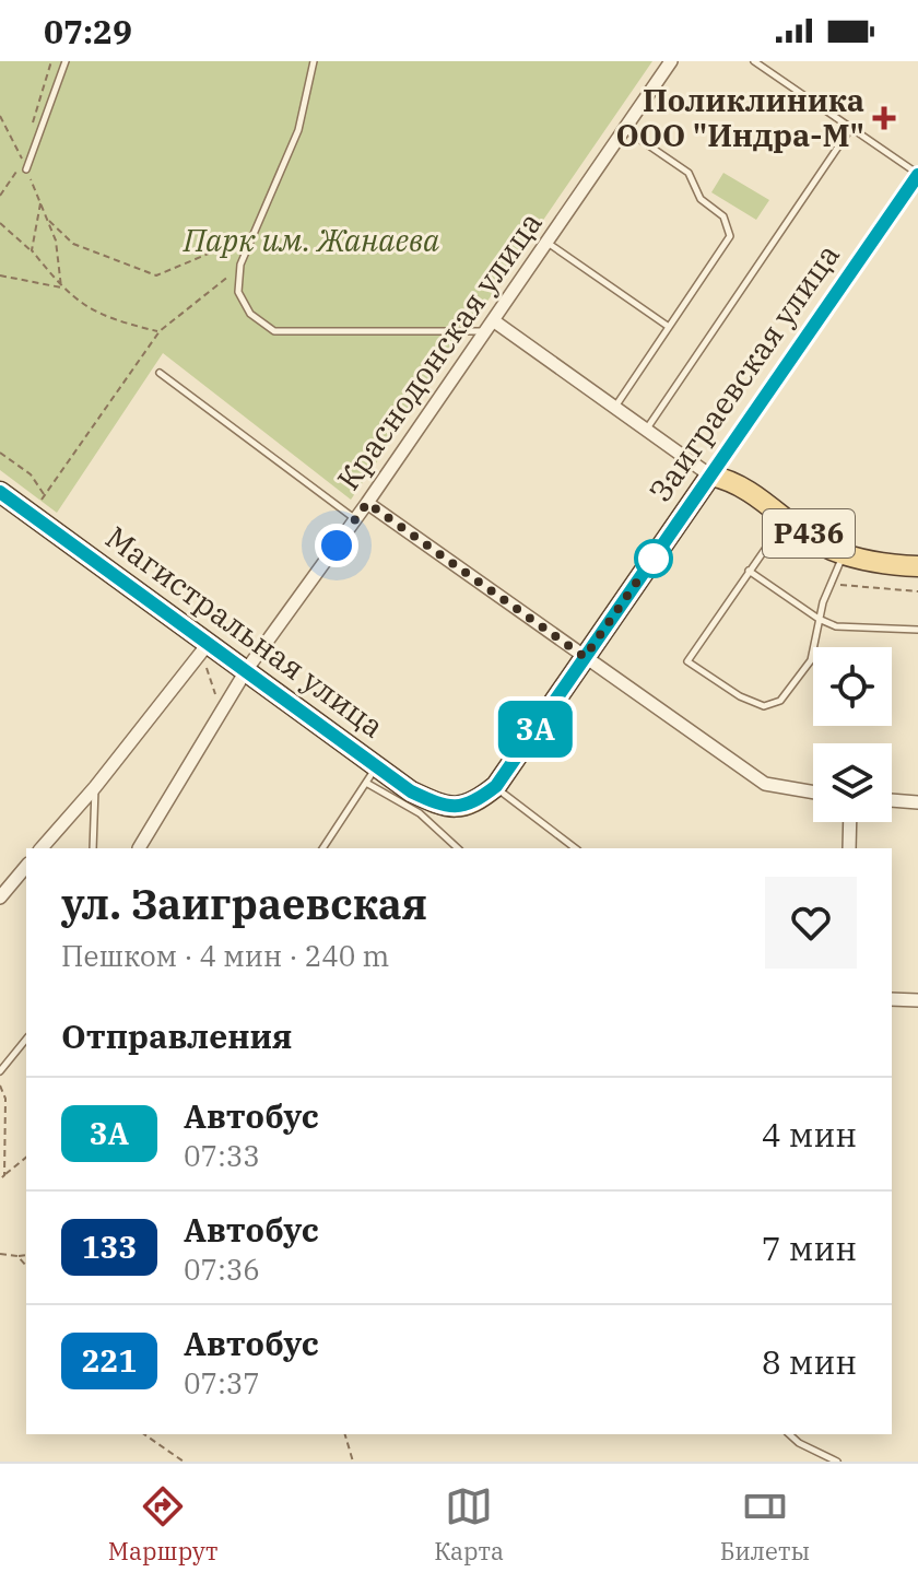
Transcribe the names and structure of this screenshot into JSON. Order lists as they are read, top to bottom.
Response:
{
  "streets": {
    "main road": ["Заиграевская улица", "P436", "Магистральная улица"],
    "street": ["Краснодонская улица"]
  },
  "crossings": [
    ["Краснодонская улица", "Магистральная улица"],
    ["Заиграевская улица", "P436"],
    ["Заиграевская улица", "Магистральная улица"]
  ],
  "parks": ["Парк им. Жанаева"],
  "places": {
    "health": ["Поликлиника ООО \"Индра-М\""]
  },
  "lines": ["bus line 3А"],
  "page": {
    "status": "07:29",
    "on_map": "3А",
    "heading": [
      ["ул. Заиграевская", "Пешком · 4 мин · 240 m"],
      "Отправления"
    ],
    "list": [
      {
        "mark": "3А",
        "name": "Автобус",
        "note": "07:33",
        "value": "4 мин"
      },
      {
        "mark": "133",
        "name": "Автобус",
        "note": "07:36",
        "value": "7 мин"
      },
      {
        "mark": "221",
        "name": "Автобус",
        "note": "07:37",
        "value": "8 мин"
      }
    ],
    "tabs": ["Маршрут", "Карта", "Билеты"]
  }
}
